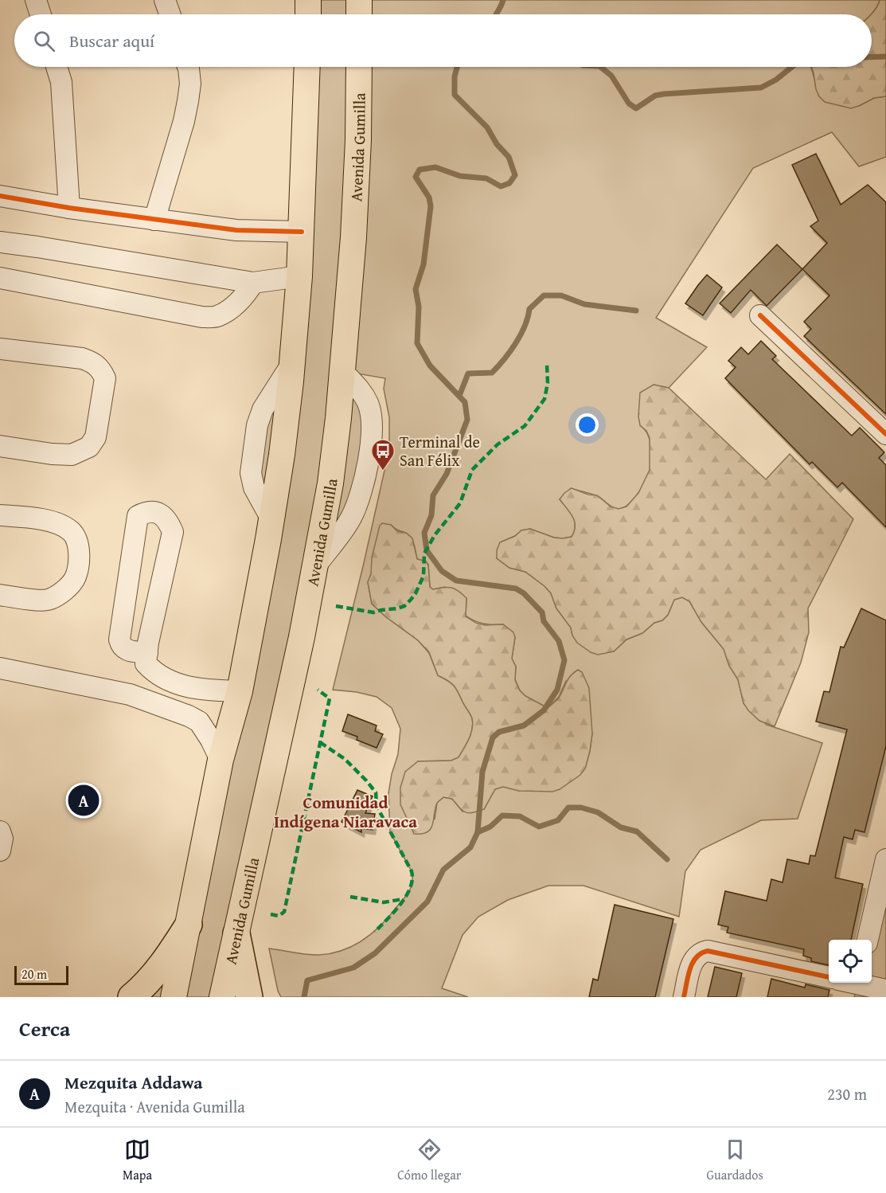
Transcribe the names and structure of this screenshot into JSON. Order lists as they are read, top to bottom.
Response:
{
  "streets": {
    "main road": ["Avenida Gumilla"]
  },
  "districts": ["Comunidad Indígena Niaravaca"],
  "places": {
    "bus stop": ["Terminal de San Félix"]
  },
  "scale_bar": "20 m",
  "page": {
    "search": "Buscar aquí",
    "pins": "A",
    "scale": "20 m",
    "heading": "Cerca",
    "list": [
      {
        "mark": "A",
        "name": "Mezquita Addawa",
        "note": "Mezquita · Avenida Gumilla",
        "value": "230 m"
      }
    ],
    "nav": ["Mapa", "Cómo llegar", "Guardados"]
  }
}
